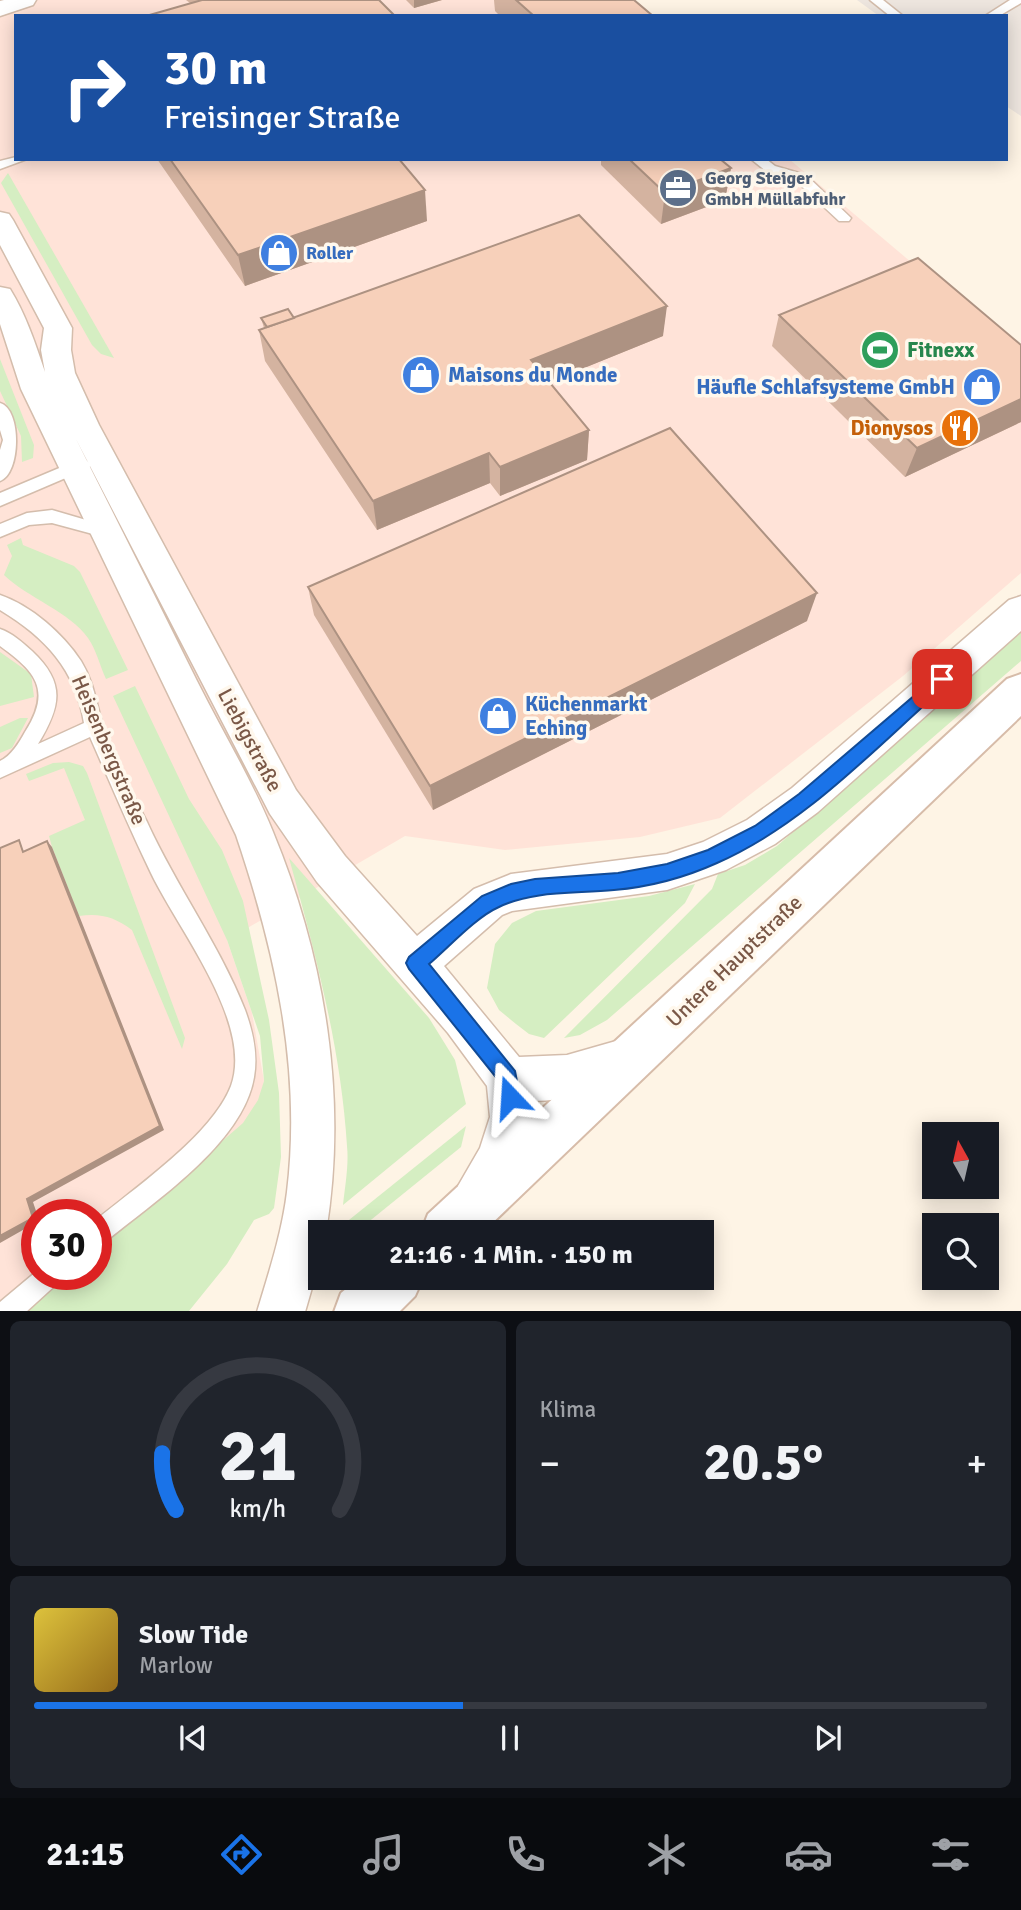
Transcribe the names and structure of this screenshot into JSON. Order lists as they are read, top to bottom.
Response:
{
  "streets": {
    "main road": ["Untere Hauptstraße"],
    "street": ["Liebigstraße"],
    "lane": ["Heisenbergstraße"]
  },
  "places": {
    "office": ["Georg Steiger GmbH Müllabfuhr"],
    "shop": [
      "Roller",
      "Maisons du Monde",
      "Häufle Schlafsysteme GmbH",
      "Küchenmarkt Eching"
    ],
    "sports": ["Fitnexx"],
    "restaurant": ["Dionysos"]
  },
  "north": "top",
  "page": {
    "turn": ["30 m", "Freisinger Straße"],
    "limit": "30",
    "trip": "21:16 · 1 Min. · 150 m",
    "tile": "Klima",
    "heat": ["−", "20.5°", "+"],
    "song": ["Slow Tide", "Marlow"],
    "tabs": "21:15",
    "gauge": ["21", "km/h"]
  }
}
